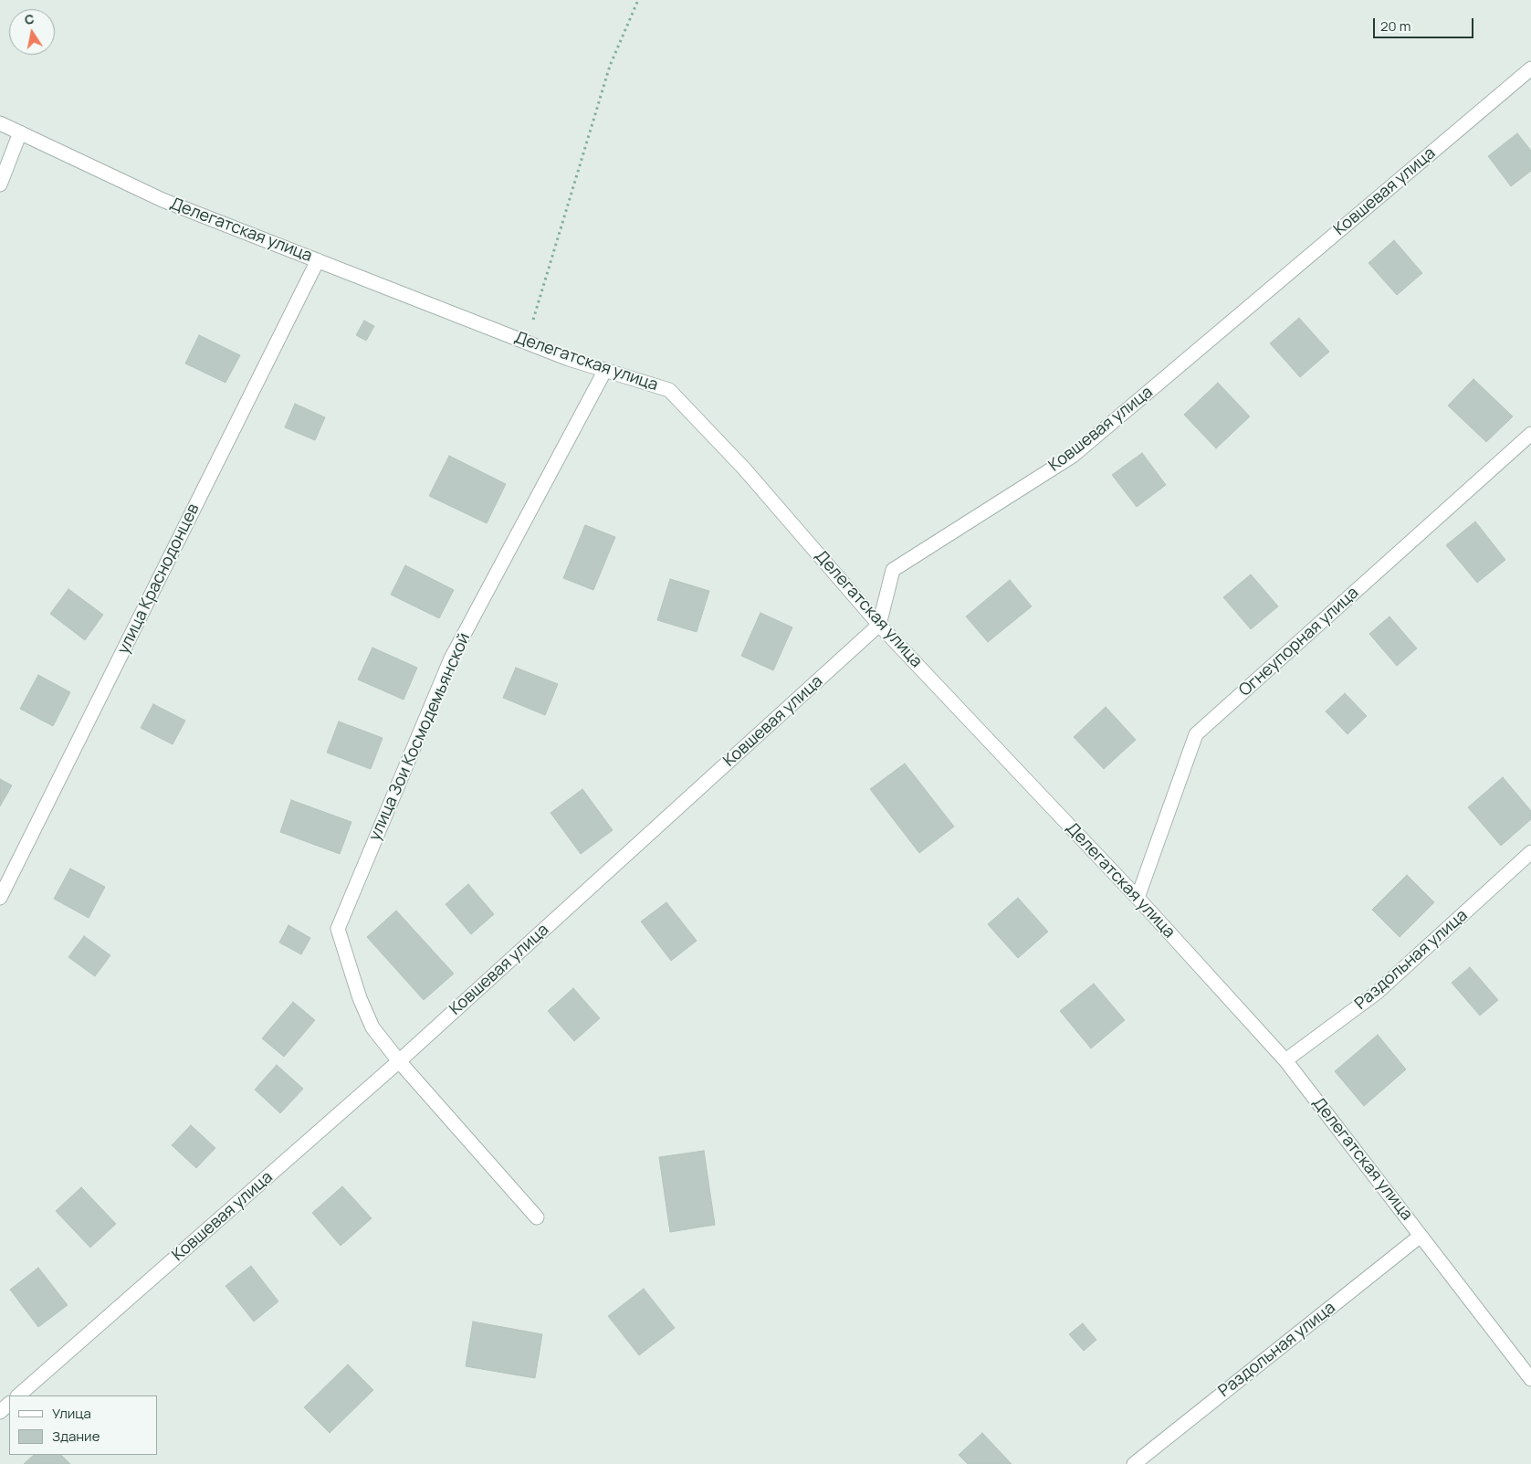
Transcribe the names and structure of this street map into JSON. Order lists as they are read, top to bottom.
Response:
{
  "streets": {
    "street": [
      "Ковшевая улица",
      "Делегатская улица",
      "улица Краснодонцев",
      "Огнеупорная улица",
      "улица Зои Космодемьянской",
      "Раздольная улица"
    ]
  },
  "crossings": [
    ["Ковшевая улица", "Делегатская улица"],
    ["Ковшевая улица", "улица Зои Космодемьянской"],
    ["Делегатская улица", "улица Краснодонцев"],
    ["Делегатская улица", "Огнеупорная улица"],
    ["Делегатская улица", "улица Зои Космодемьянской"],
    ["Делегатская улица", "Раздольная улица"]
  ],
  "legend": ["Улица", "Здание"],
  "scale_bar": "20 m",
  "north": "top"
}
